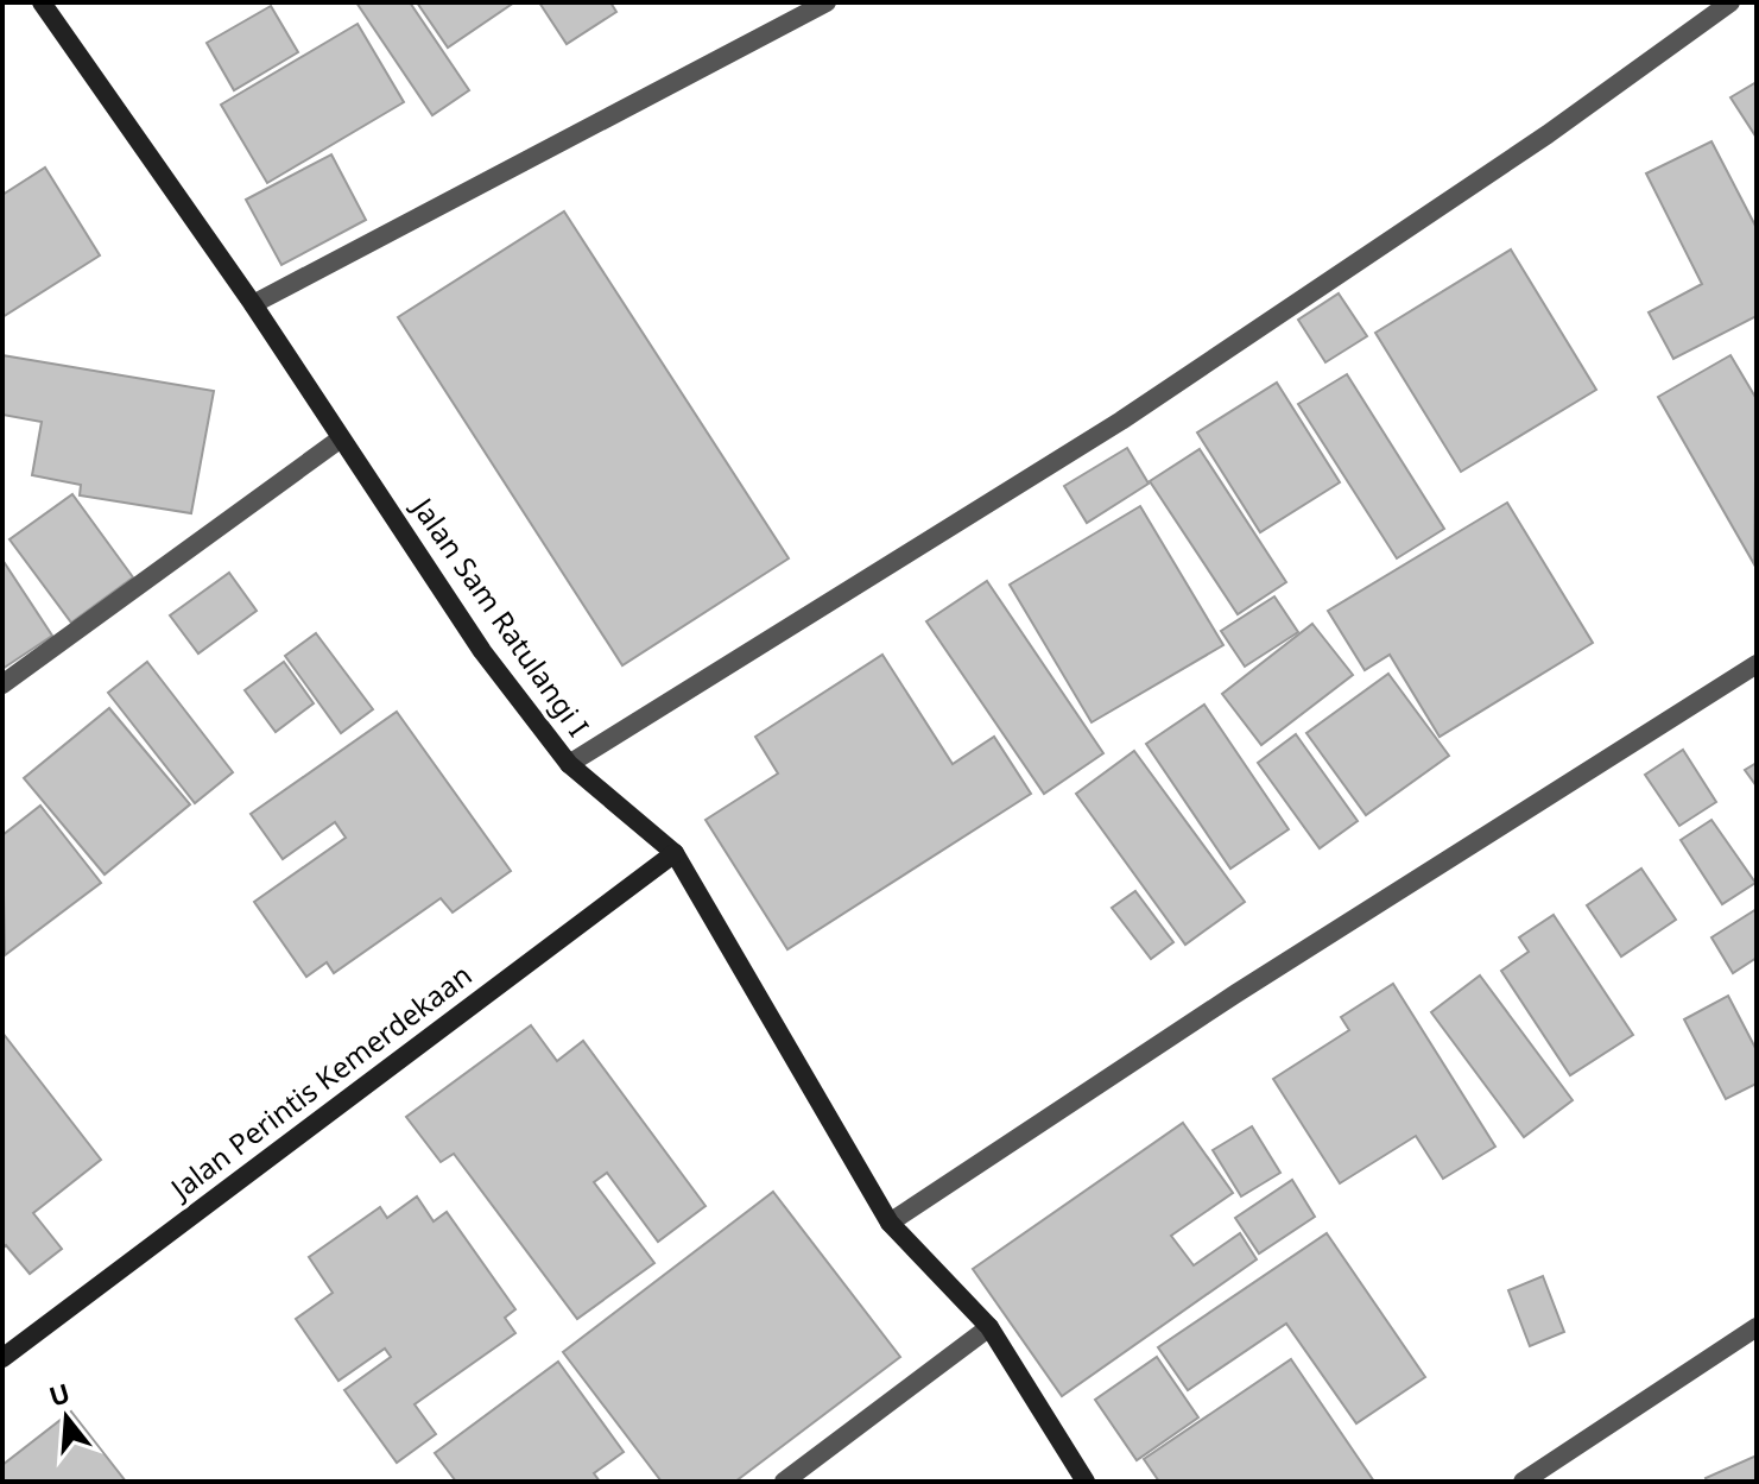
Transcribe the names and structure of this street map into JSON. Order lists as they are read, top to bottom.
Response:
{
  "streets": {
    "main road": ["Jalan Sam Ratulangi I", "Jalan Perintis Kemerdekaan"]
  },
  "crossings": [
    ["Jalan Sam Ratulangi I", "Jalan Perintis Kemerdekaan"]
  ],
  "north": "top"
}
